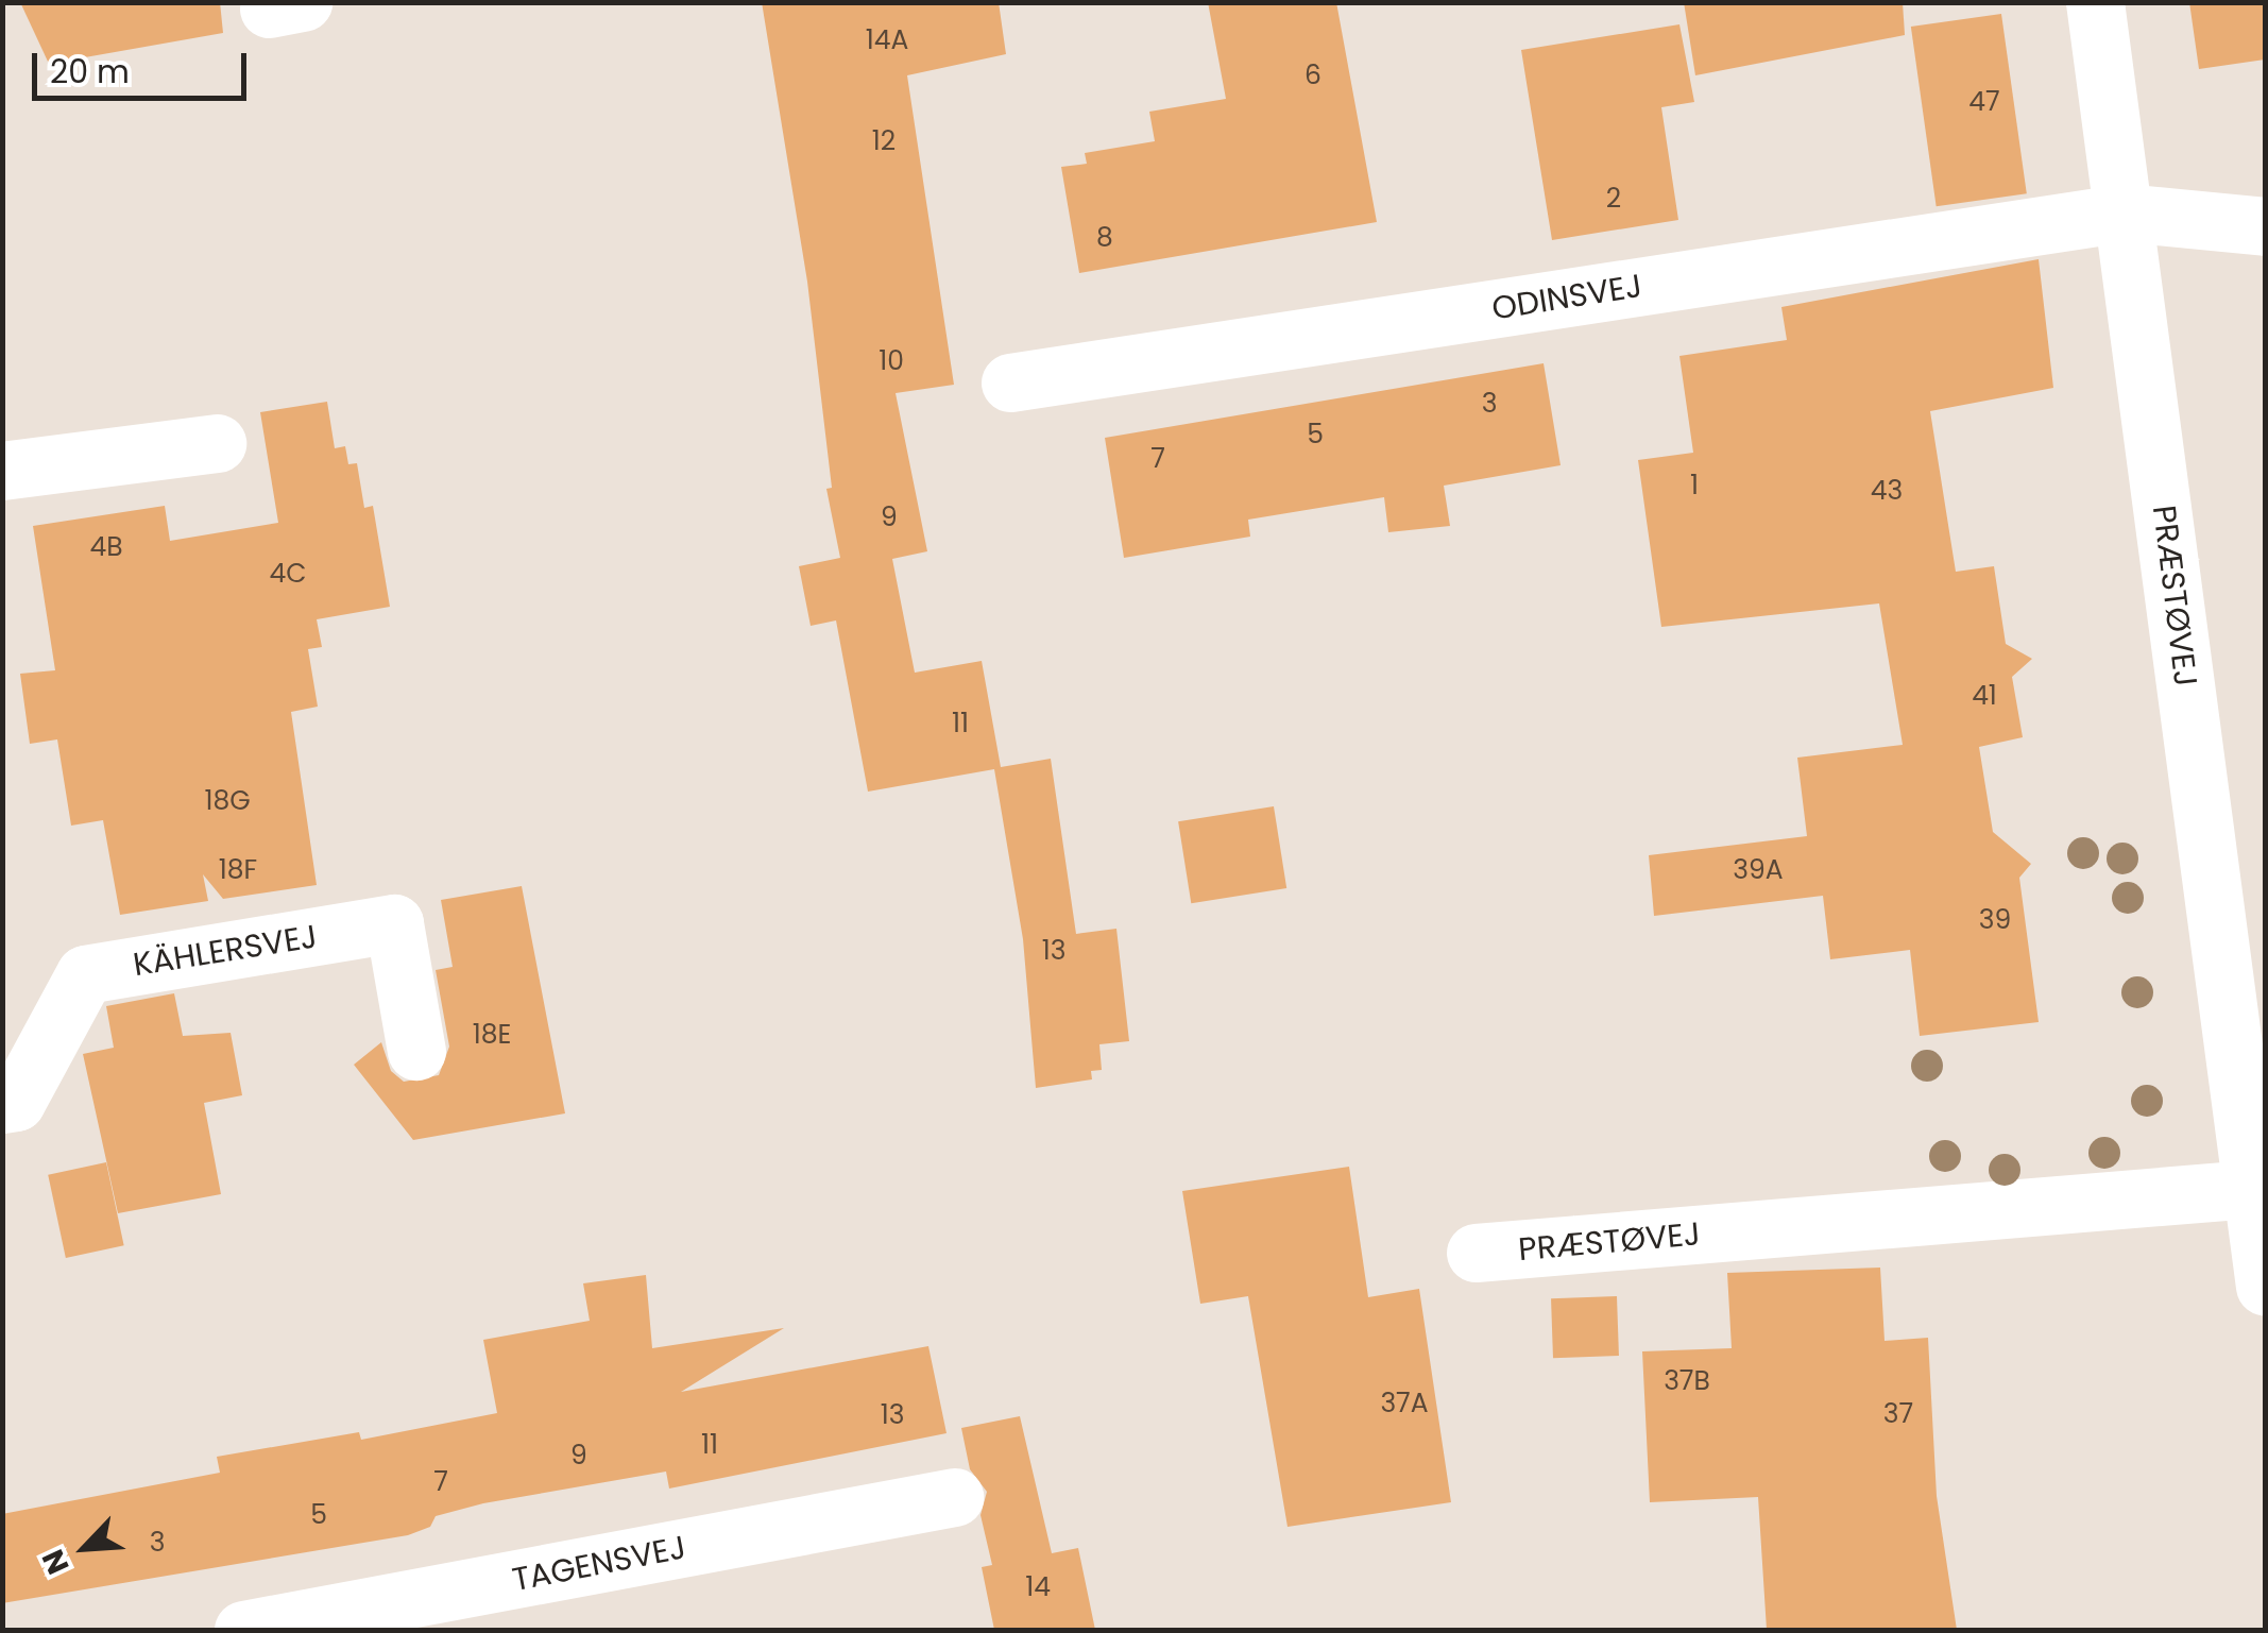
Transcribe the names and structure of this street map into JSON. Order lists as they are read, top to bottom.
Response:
{
  "streets": {
    "street": [
      "ODINSVEJ",
      "PRÆSTØVEJ",
      "KÄHLERSVEJ",
      "TAGENSVEJ"
    ]
  },
  "crossings": [
    ["ODINSVEJ", "PRÆSTØVEJ"]
  ],
  "house_numbers": [
    "14A",
    "6",
    "47",
    "12",
    "2",
    "8",
    "10",
    "3",
    "5",
    "7",
    "1",
    "43",
    "9",
    "4B",
    "4C",
    "41",
    "11",
    "18G",
    "18F",
    "39A",
    "39",
    "13",
    "18E",
    "37B",
    "37A",
    "37",
    "13",
    "11",
    "9",
    "7",
    "5",
    "3",
    "14"
  ],
  "scale_bar": "20 m",
  "north": "bottom left"
}
